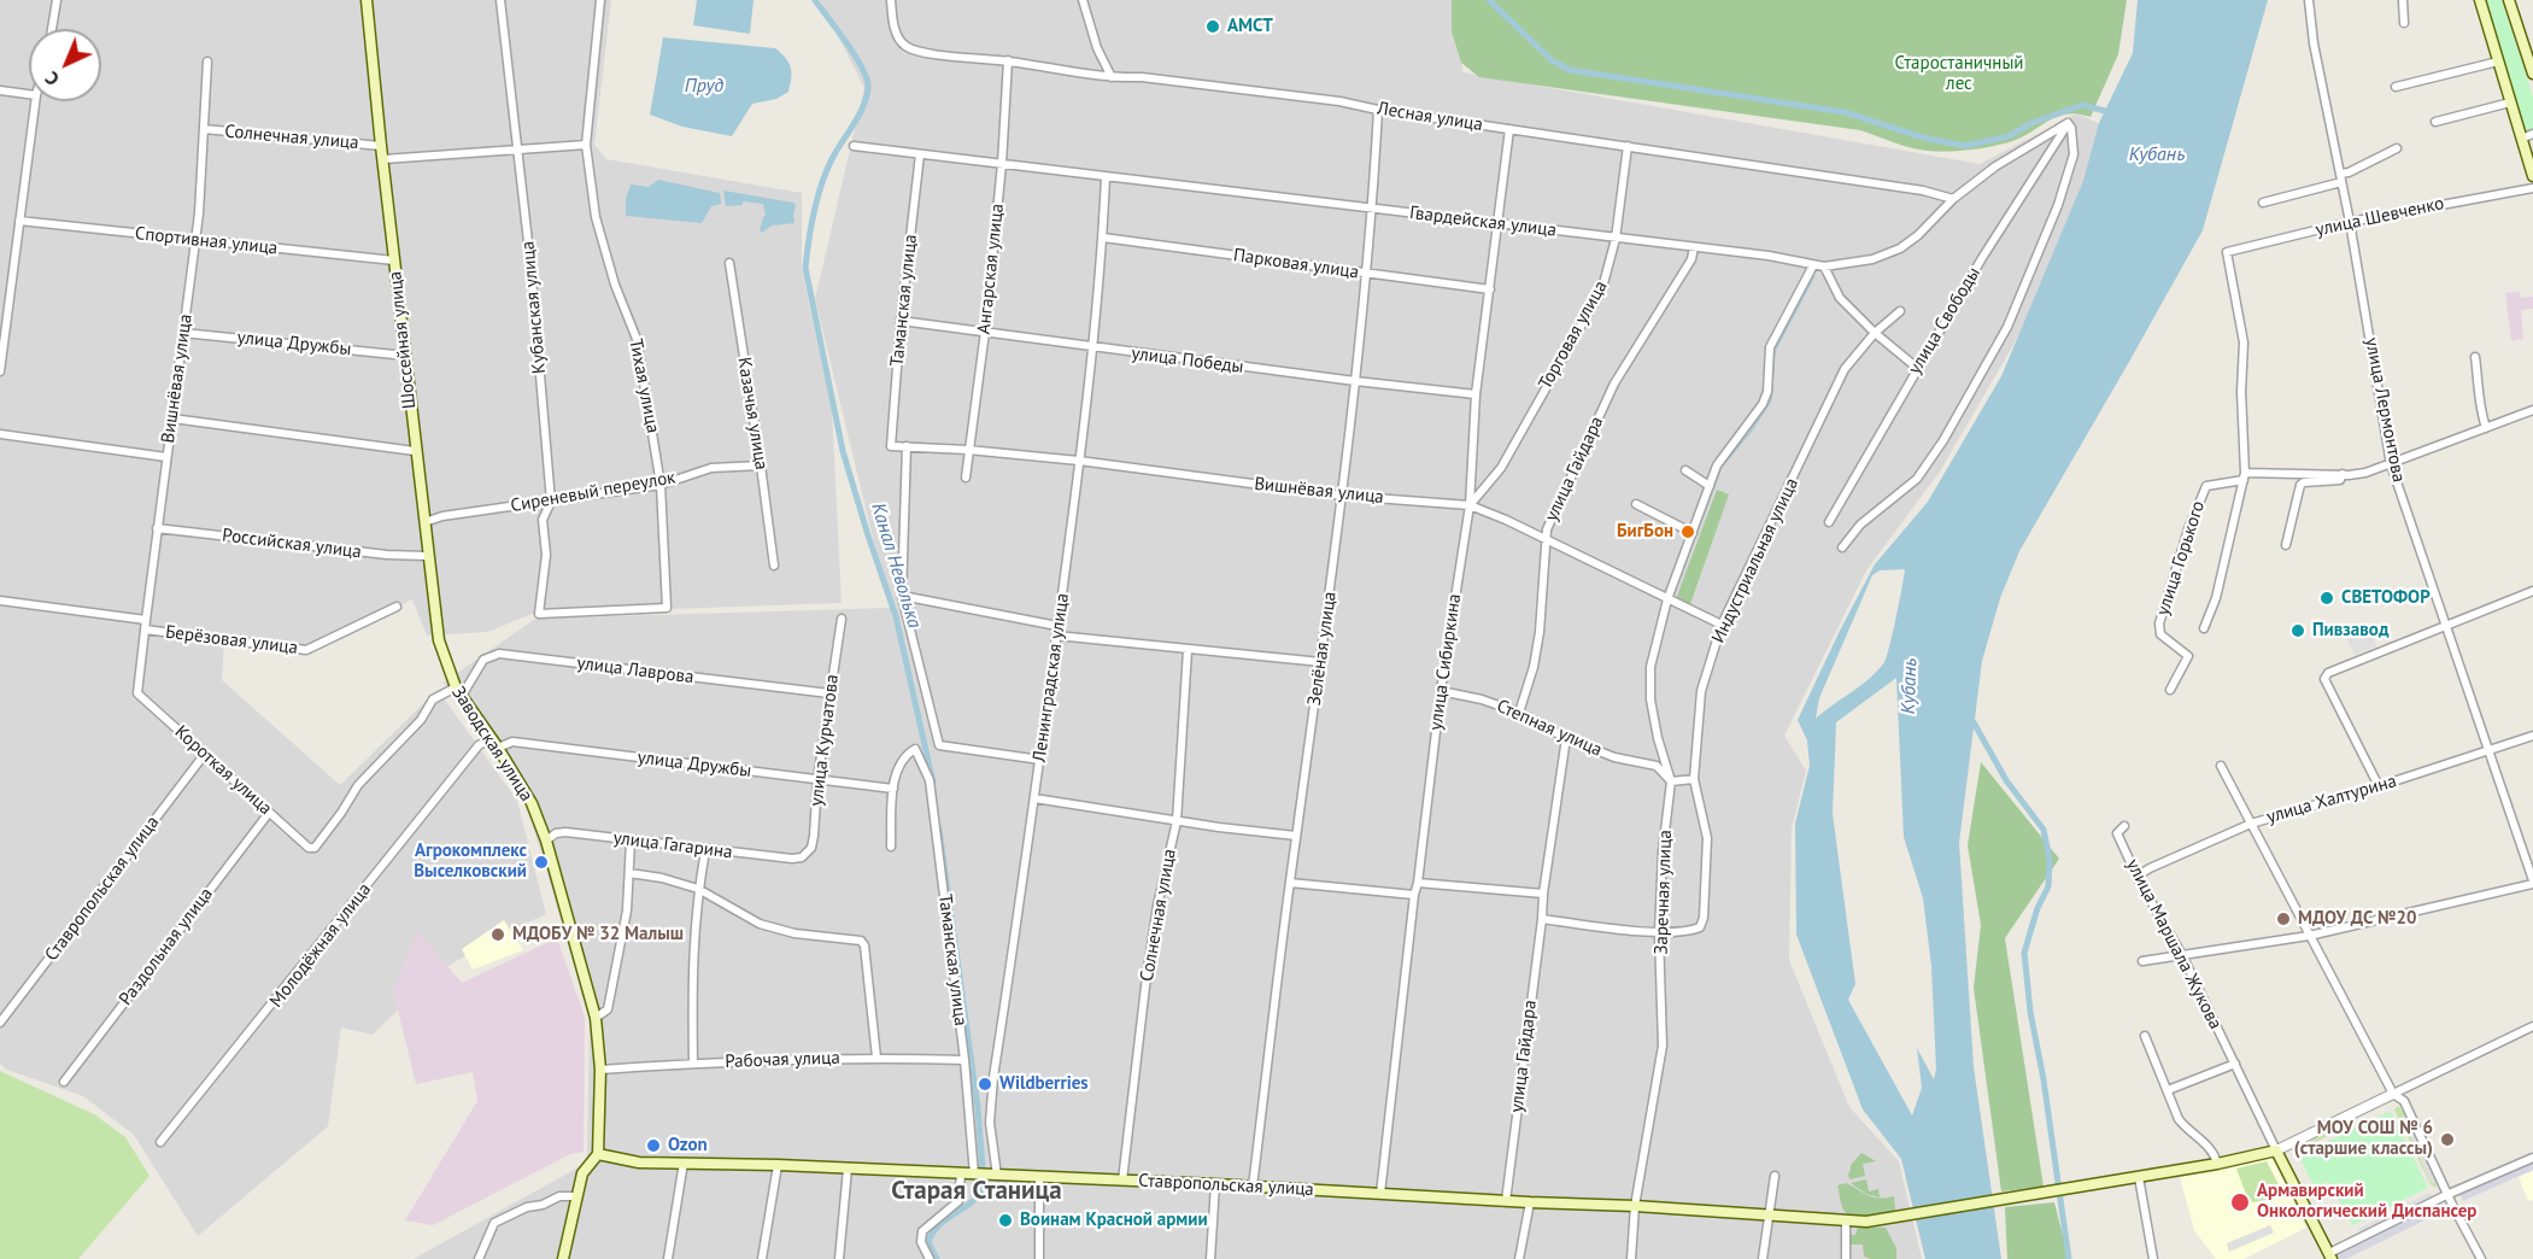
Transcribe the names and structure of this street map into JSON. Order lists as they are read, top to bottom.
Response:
{
  "streets": {
    "main road": [
      "Шоссейная улица",
      "Заводская улица",
      "Ставропольская улица",
      "улица Маршала Жукова"
    ],
    "street": [
      "Лесная улица",
      "Солнечная улица",
      "улица Шевченко",
      "Гвардейская улица",
      "Спортивная улица",
      "Парковая улица",
      "Ангарская улица",
      "Таманская улица",
      "Кубанская улица",
      "улица Свободы",
      "Торговая улица",
      "улица Дружбы",
      "улица Победы",
      "Вишнёвая улица",
      "Тихая улица",
      "улица Лермонтова",
      "Казачья улица",
      "улица Гайдара",
      "Сиреневый переулок",
      "Российская улица",
      "улица Горького",
      "Индустриальная улица",
      "Берёзовая улица",
      "Зелёная улица",
      "улица Сибиркина",
      "улица Лаврова",
      "Ленинградская улица",
      "Степная улица",
      "улица Курчатова",
      "Короткая улица",
      "улица Халтурина",
      "улица Гагарина",
      "Заречная улица",
      "Молодёжная улица",
      "Раздольная улица",
      "Рабочая улица"
    ]
  },
  "crossings": [
    ["Лесная улица", "Гвардейская улица"],
    ["Лесная улица", "Ангарская улица"],
    ["Лесная улица", "Торговая улица"],
    ["Лесная улица", "Зелёная улица"],
    ["Лесная улица", "улица Сибиркина"],
    ["Солнечная улица", "Шоссейная улица"],
    ["Солнечная улица", "Вишнёвая улица"],
    ["Солнечная улица", "Ставропольская улица"],
    ["улица Шевченко", "улица Лермонтова"],
    ["улица Шевченко", "улица Горького"],
    ["Гвардейская улица", "Ангарская улица"],
    ["Гвардейская улица", "Таманская улица"],
    ["Гвардейская улица", "улица Свободы"],
    ["Гвардейская улица", "Торговая улица"],
    ["Гвардейская улица", "улица Гайдара"],
    ["Гвардейская улица", "Зелёная улица"],
    ["Гвардейская улица", "улица Сибиркина"],
    ["Гвардейская улица", "Ленинградская улица"],
    ["Гвардейская улица", "Заречная улица"],
    ["Спортивная улица", "Шоссейная улица"],
    ["Спортивная улица", "Вишнёвая улица"],
    ["Парковая улица", "Зелёная улица"],
    ["Парковая улица", "улица Сибиркина"],
    ["Парковая улица", "Ленинградская улица"],
    ["Ангарская улица", "улица Победы"],
    ["Ангарская улица", "Вишнёвая улица"],
    ["Таманская улица", "улица Дружбы"],
    ["Таманская улица", "улица Победы"],
    ["Таманская улица", "Вишнёвая улица"],
    ["Таманская улица", "Ставропольская улица"],
    ["Таманская улица", "Рабочая улица"],
    ["Кубанская улица", "Тихая улица"],
    ["Кубанская улица", "Сиреневый переулок"],
    ["Торговая улица", "Вишнёвая улица"],
    ["Торговая улица", "улица Сибиркина"],
    ["Шоссейная улица", "улица Дружбы"],
    ["Шоссейная улица", "Сиреневый переулок"],
    ["Шоссейная улица", "Российская улица"],
    ["Шоссейная улица", "Заводская улица"],
    ["улица Дружбы", "Вишнёвая улица"],
    ["улица Дружбы", "улица Курчатова"],
    ["улица Дружбы", "Заводская улица"],
    ["улица Дружбы", "Молодёжная улица"],
    ["улица Победы", "Зелёная улица"],
    ["улица Победы", "улица Сибиркина"],
    ["улица Победы", "Ленинградская улица"],
    ["Вишнёвая улица", "улица Гайдара"],
    ["Вишнёвая улица", "Российская улица"],
    ["Вишнёвая улица", "Индустриальная улица"],
    ["Вишнёвая улица", "Берёзовая улица"],
    ["Вишнёвая улица", "Зелёная улица"],
    ["Вишнёвая улица", "улица Сибиркина"],
    ["Вишнёвая улица", "Ленинградская улица"],
    ["Вишнёвая улица", "Короткая улица"],
    ["Вишнёвая улица", "Заречная улица"],
    ["Тихая улица", "Сиреневый переулок"],
    ["улица Лермонтова", "улица Горького"],
    ["улица Лермонтова", "улица Халтурина"],
    ["Казачья улица", "Сиреневый переулок"],
    ["улица Гайдара", "Степная улица"],
    ["улица Гайдара", "Ставропольская улица"],
    ["Индустриальная улица", "Заречная улица"],
    ["Зелёная улица", "Ставропольская улица"],
    ["улица Сибиркина", "Степная улица"],
    ["улица Сибиркина", "Ставропольская улица"],
    ["улица Лаврова", "улица Курчатова"],
    ["улица Лаврова", "Заводская улица"],
    ["улица Лаврова", "Короткая улица"],
    ["Ленинградская улица", "Ставропольская улица"],
    ["Степная улица", "Заречная улица"],
    ["улица Курчатова", "улица Гагарина"],
    ["Заводская улица", "Короткая улица"],
    ["Заводская улица", "улица Гагарина"],
    ["Заводская улица", "Ставропольская улица"],
    ["Заводская улица", "Рабочая улица"],
    ["Короткая улица", "Ставропольская улица"],
    ["Короткая улица", "Раздольная улица"],
    ["улица Халтурина", "улица Маршала Жукова"],
    ["Ставропольская улица", "Заречная улица"],
    ["Ставропольская улица", "улица Маршала Жукова"]
  ],
  "districts": ["Старая Станица"],
  "water": ["Пруд", "Кубань", "Канал Неволька"],
  "parks": ["Старостаничный лес"],
  "places": [
    "АМСТ",
    "БигБон",
    "СВЕТОФОР",
    "Пивзавод",
    "Агрокомплекс Выселковский",
    "МДОУ ДС №20",
    "МДОБУ № 32 Малыш",
    "Wildberries",
    "МОУ СОШ № 6 (старшие классы)",
    "Ozon",
    "Армавирский Онкологический Диспансер",
    "Воинам Красной армии"
  ],
  "north": "bottom left"
}
